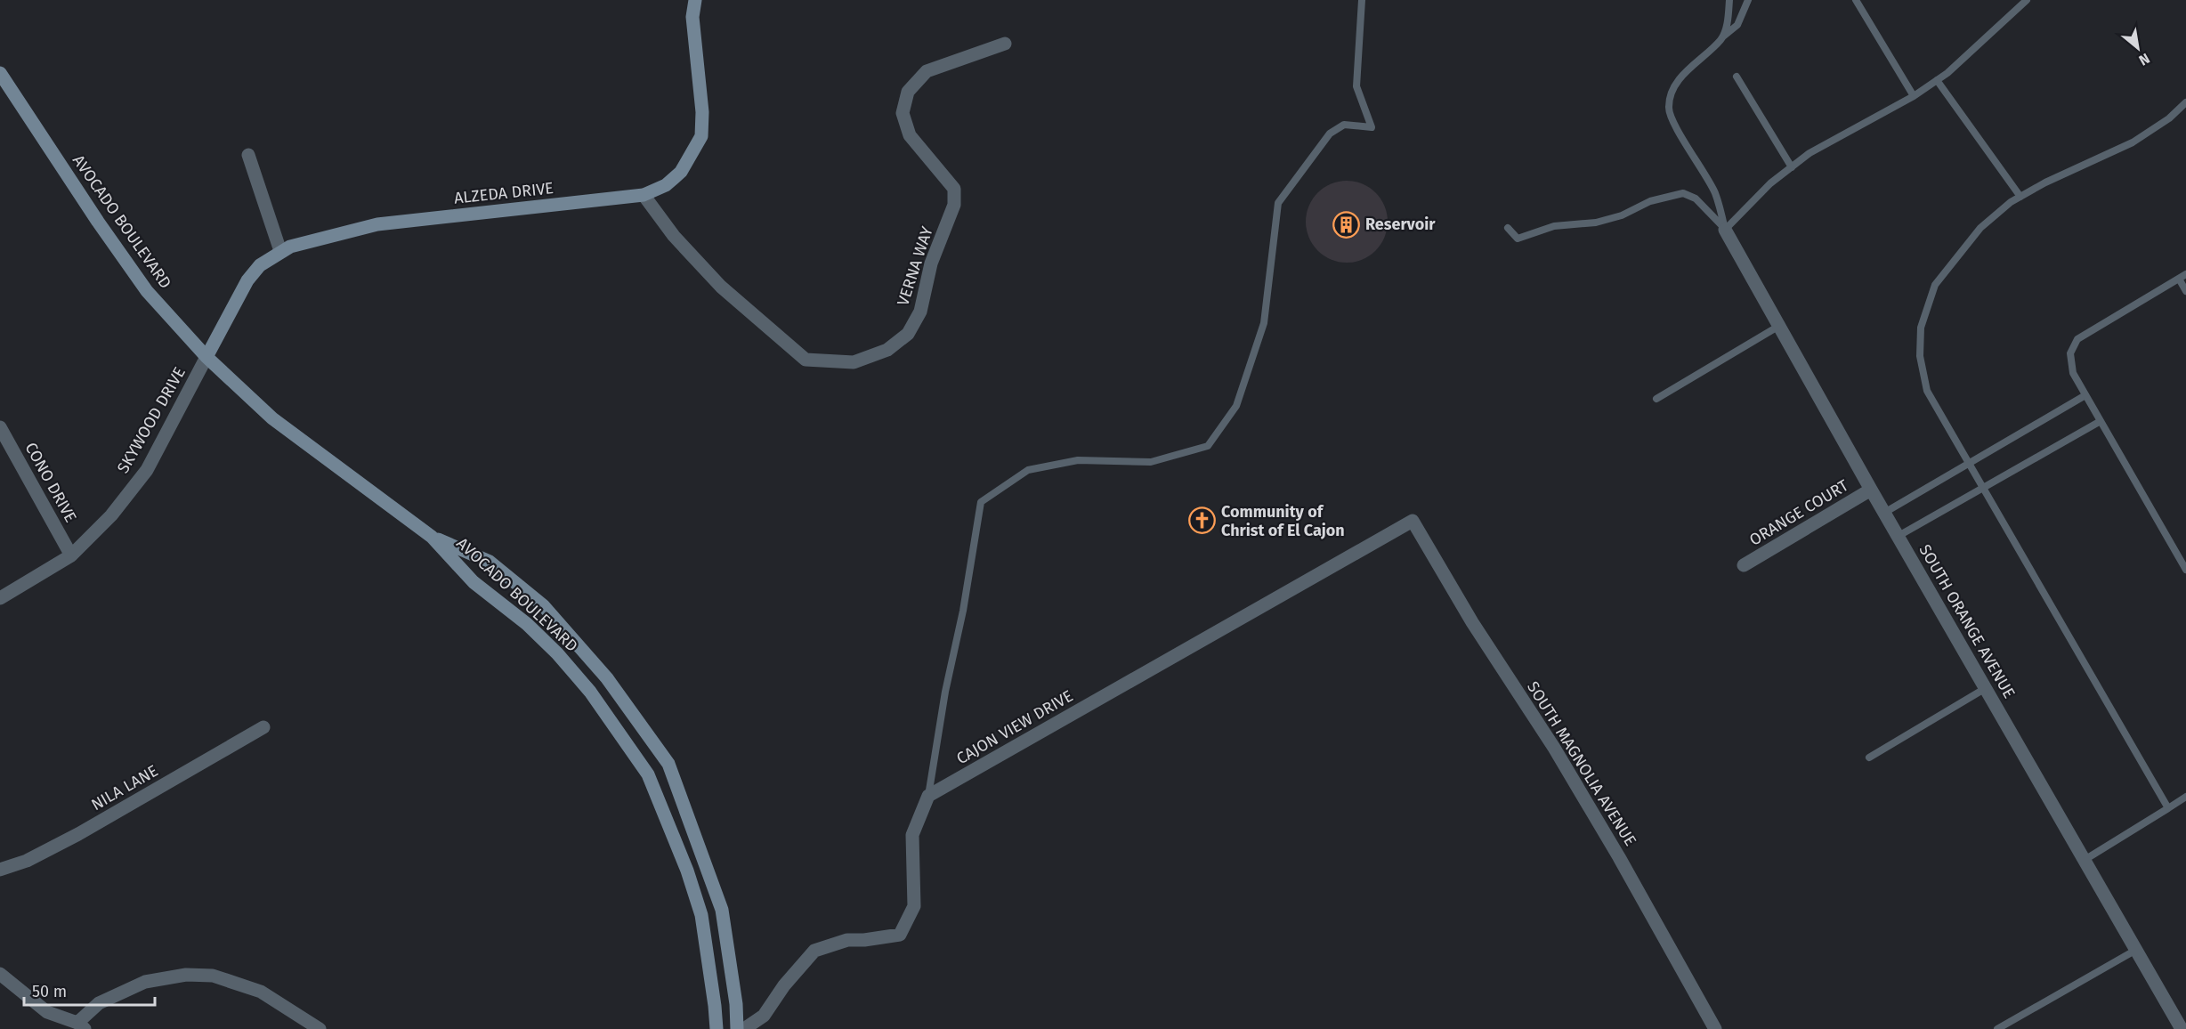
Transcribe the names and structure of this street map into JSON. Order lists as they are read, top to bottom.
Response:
{
  "streets": {
    "main road": ["ALZEDA DRIVE", "AVOCADO BOULEVARD"],
    "street": [
      "VERNA WAY",
      "SKYWOOD DRIVE",
      "CONO DRIVE",
      "ORANGE COURT",
      "SOUTH ORANGE AVENUE",
      "CAJON VIEW DRIVE",
      "SOUTH MAGNOLIA AVENUE",
      "NILA LANE"
    ]
  },
  "crossings": [
    ["ALZEDA DRIVE", "AVOCADO BOULEVARD"],
    ["ALZEDA DRIVE", "VERNA WAY"],
    ["ALZEDA DRIVE", "SKYWOOD DRIVE"],
    ["AVOCADO BOULEVARD", "SKYWOOD DRIVE"],
    ["SKYWOOD DRIVE", "CONO DRIVE"],
    ["ORANGE COURT", "SOUTH ORANGE AVENUE"],
    ["CAJON VIEW DRIVE", "SOUTH MAGNOLIA AVENUE"]
  ],
  "places": {
    "building": ["Reservoir"],
    "church": ["Community of Christ of El Cajon"]
  },
  "scale_bar": "50 m",
  "north": "bottom right"
}
